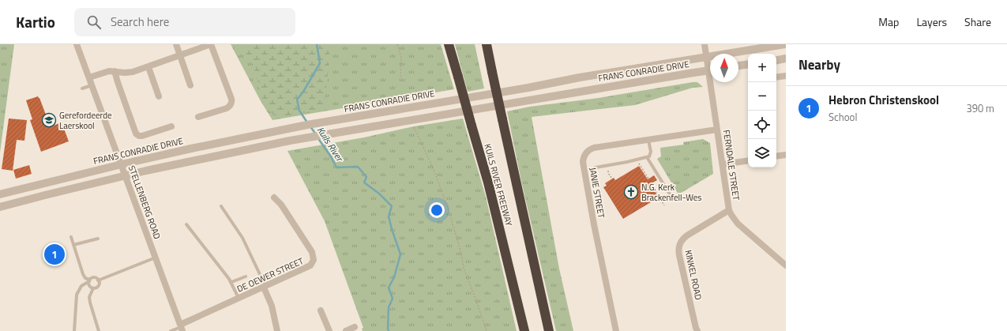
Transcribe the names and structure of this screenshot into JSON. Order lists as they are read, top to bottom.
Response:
{
  "streets": {
    "highway": ["KUILS RIVER FREEWAY"],
    "street": [
      "FRANS CONRADIE DRIVE",
      "FERNDALE STREET",
      "JANIE STREET",
      "STELLENBERG ROAD",
      "DE OEWER STREET",
      "KINKEL ROAD"
    ]
  },
  "crossings": [
    ["FRANS CONRADIE DRIVE", "FERNDALE STREET"],
    ["FRANS CONRADIE DRIVE", "STELLENBERG ROAD"],
    ["FERNDALE STREET", "JANIE STREET"],
    ["FERNDALE STREET", "KINKEL ROAD"],
    ["STELLENBERG ROAD", "DE OEWER STREET"]
  ],
  "water": ["Kuils River"],
  "places": {
    "school or university": ["Gerefordeerde Laerskool"],
    "church": ["N.G. Kerk Brackenfell-Wes"]
  },
  "north": "top",
  "page": {
    "header": "Kartio",
    "search": "Search here",
    "nav": ["Map", "Layers", "Share"],
    "heading": "Nearby",
    "map_buttons": ["+", "−"],
    "list": [
      {
        "mark": "1",
        "name": "Hebron Christenskool",
        "note": "School",
        "value": "390 m"
      }
    ],
    "pins": "1"
  }
}
